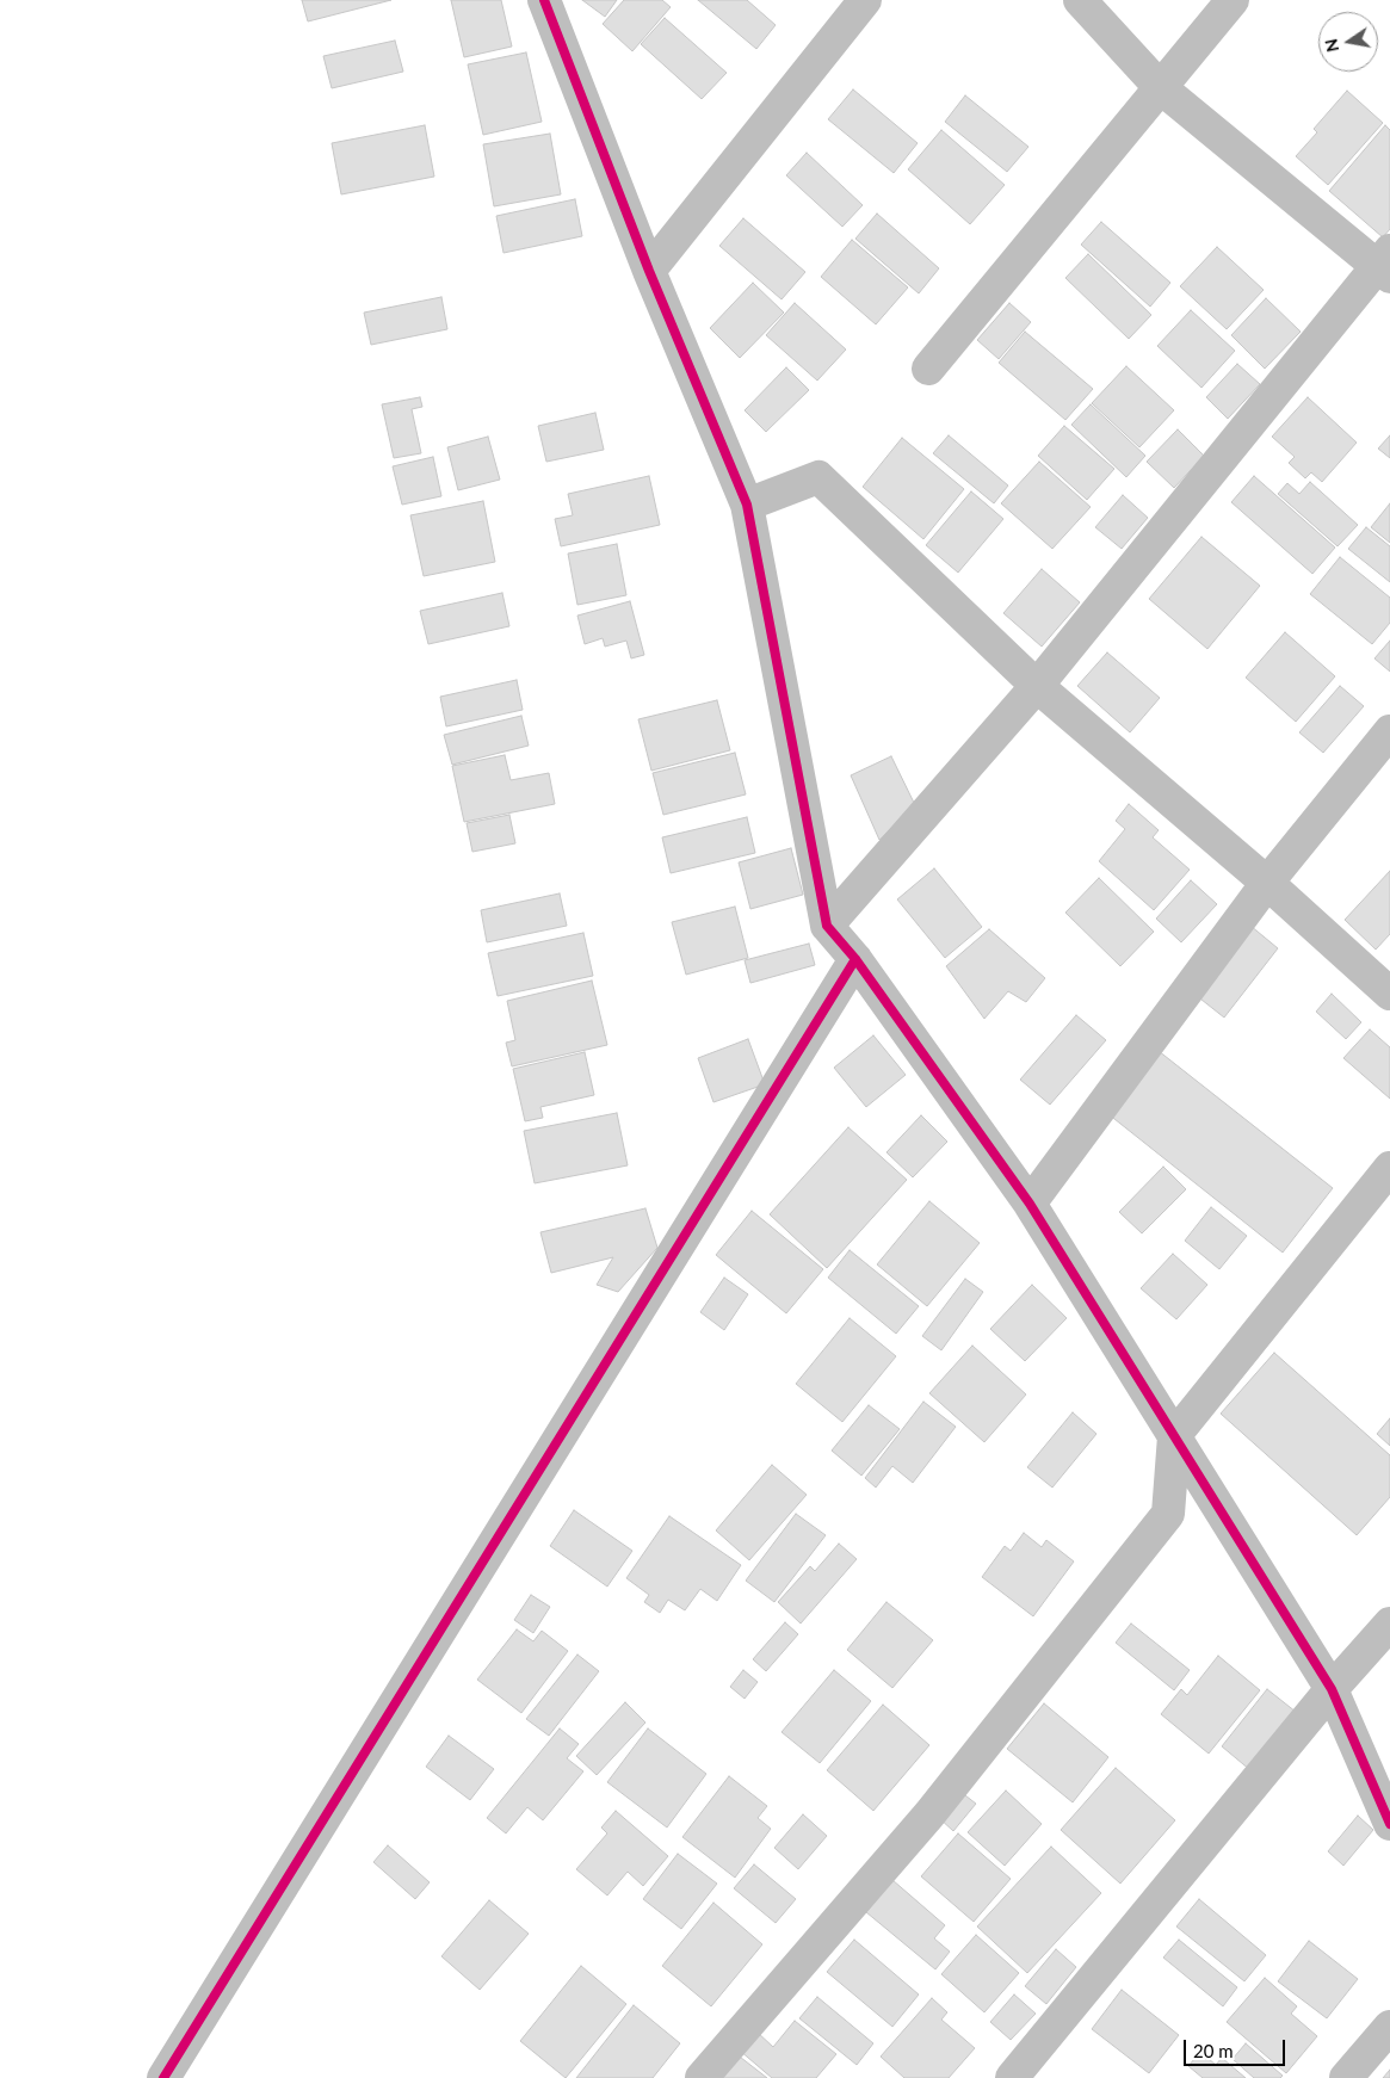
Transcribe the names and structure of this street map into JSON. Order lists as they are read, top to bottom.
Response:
{
  "scale_bar": "20 m",
  "north": "left"
}
